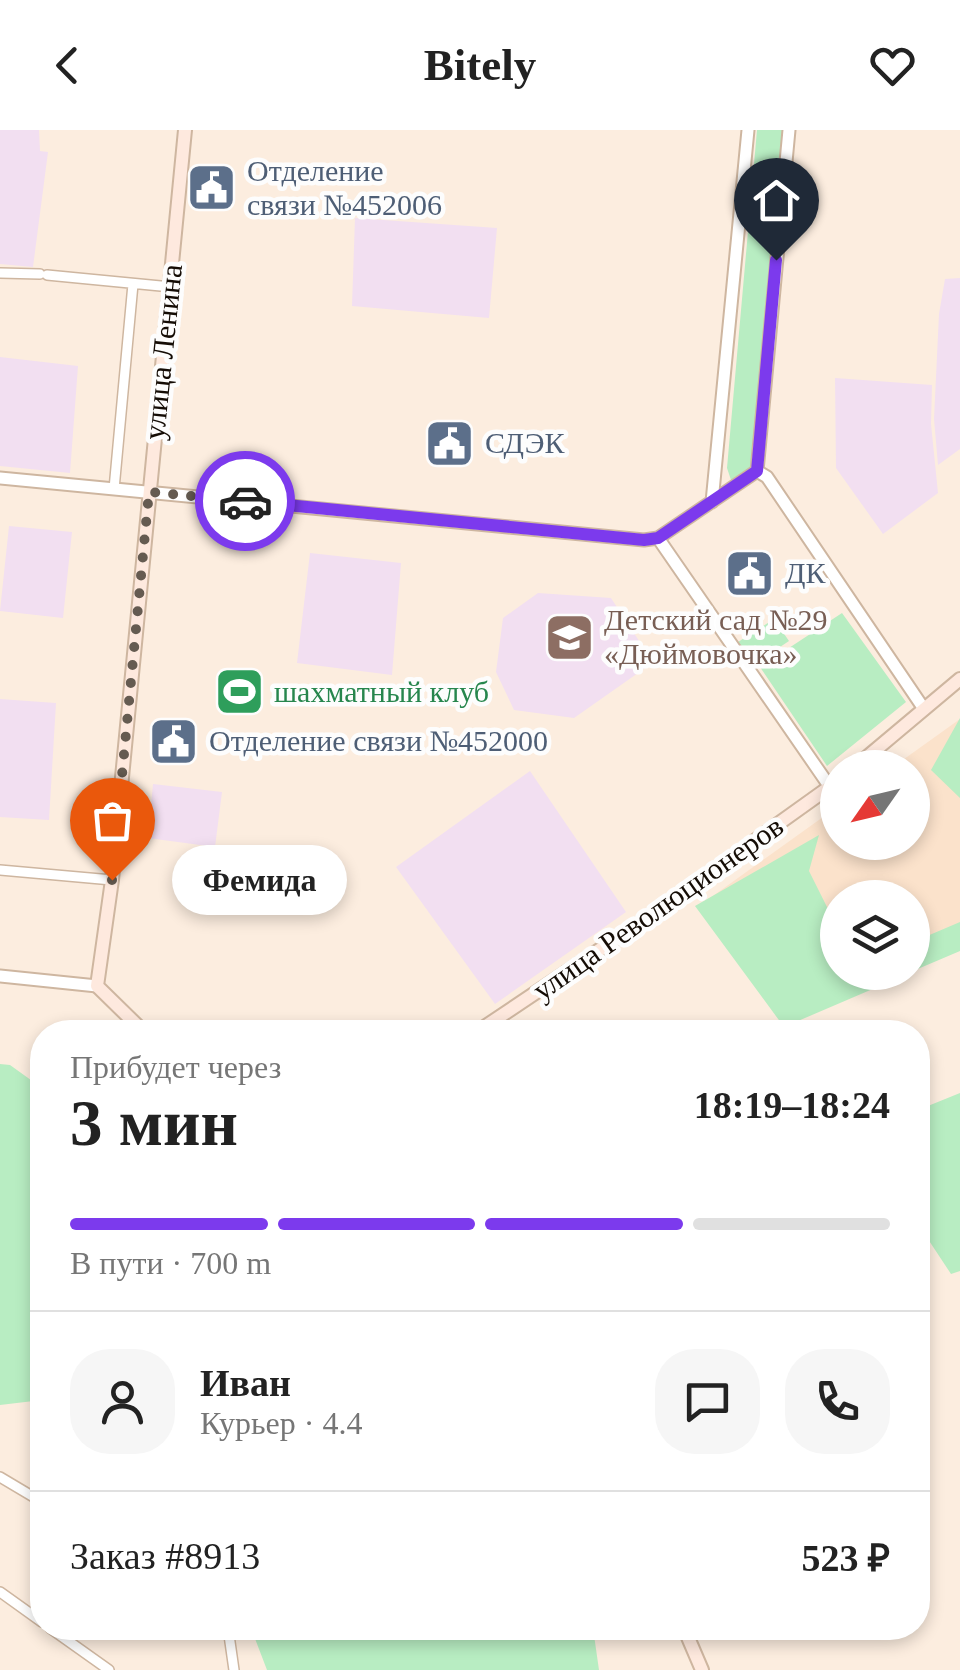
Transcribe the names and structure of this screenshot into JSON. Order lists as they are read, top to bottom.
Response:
{
  "streets": {
    "main road": ["улица Ленина", "улица Революционеров"]
  },
  "places": {
    "public building": [
      "Отделение связи №452006",
      "СДЭК",
      "ДК",
      "Отделение связи №452000"
    ],
    "school or university": ["Детский сад №29 «Дюймовочка»"],
    "sports": ["шахматный клуб"],
    "other": ["Фемида"]
  },
  "north": "bottom left",
  "page": {
    "header": "Bitely",
    "bubble": "Фемида",
    "heading": ["3 мин", "Прибудет через", "18:19–18:24"],
    "panel": [
      "Иван",
      "Курьер · 4.4",
      "Заказ #8913",
      "523 ₽"
    ],
    "bar": "В пути · 700 m"
  }
}
